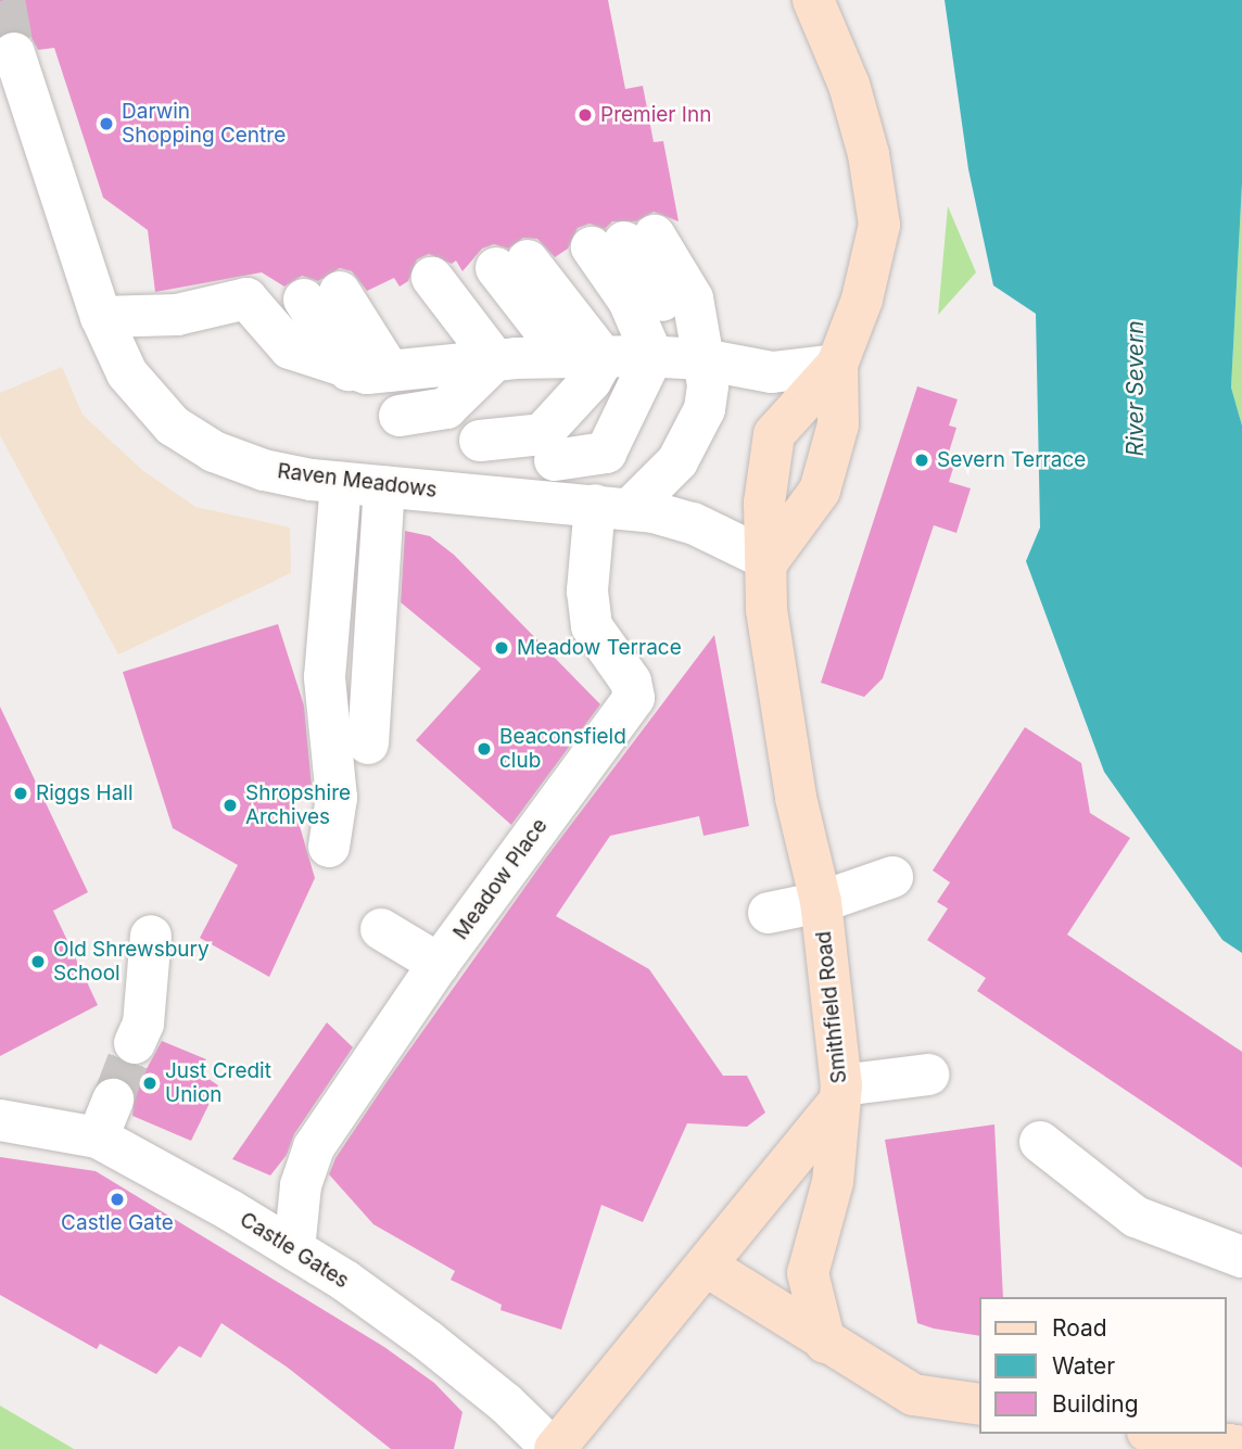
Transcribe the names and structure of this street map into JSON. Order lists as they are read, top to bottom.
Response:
{
  "streets": {
    "main road": ["Smithfield Road"],
    "street": ["Raven Meadows", "Meadow Place", "Castle Gates"]
  },
  "crossings": [
    ["Raven Meadows", "Meadow Place"],
    ["Raven Meadows", "Smithfield Road"],
    ["Meadow Place", "Castle Gates"],
    ["Smithfield Road", "Castle Gates"]
  ],
  "water": ["River Severn"],
  "places": [
    "Premier Inn",
    "Darwin Shopping Centre",
    "Severn Terrace",
    "Meadow Terrace",
    "Beaconsfield club",
    "Riggs Hall",
    "Shropshire Archives",
    "Old Shrewsbury School",
    "Just Credit Union",
    "Castle Gate"
  ],
  "legend": ["Road", "Water", "Building"]
}
